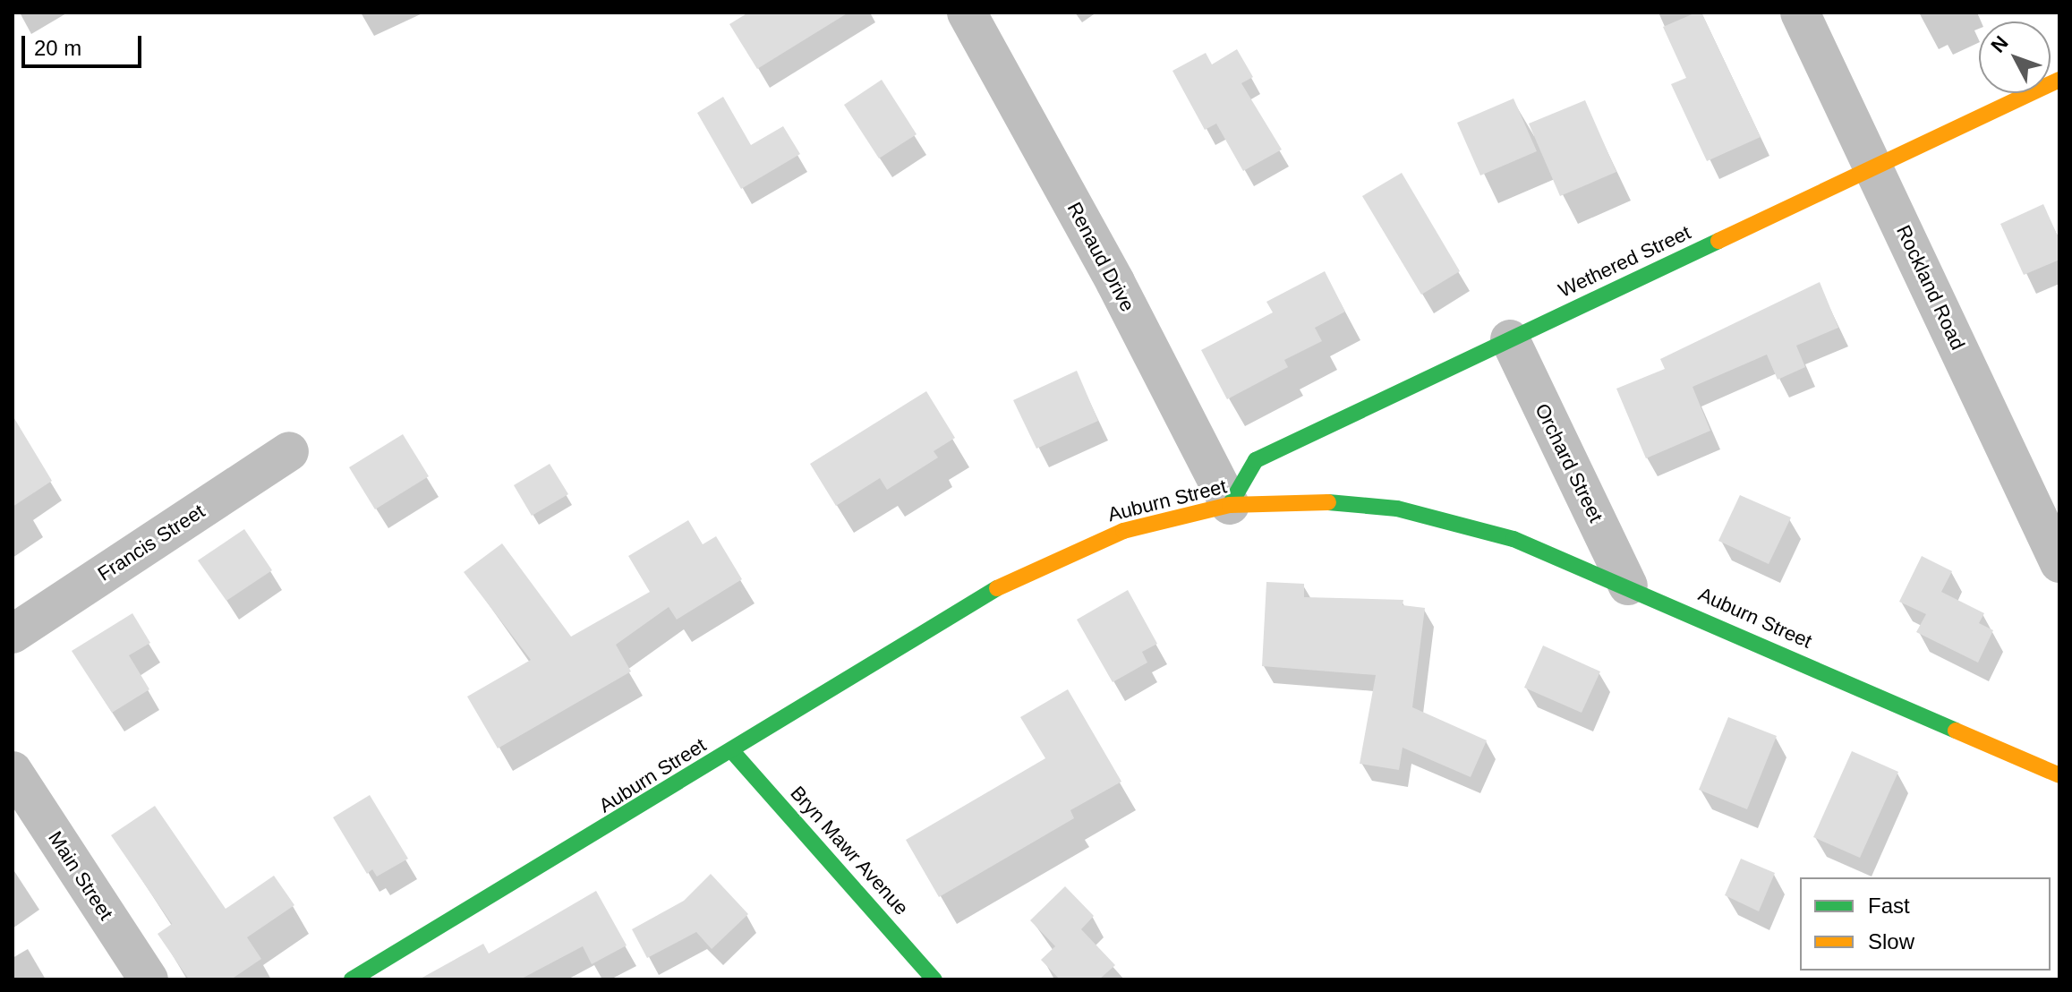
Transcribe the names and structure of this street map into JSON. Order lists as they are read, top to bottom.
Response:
{
  "streets": {
    "main road": ["Wethered Street", "Auburn Street", "Bryn Mawr Avenue"],
    "street": [
      "Renaud Drive",
      "Rockland Road",
      "Orchard Street",
      "Francis Street",
      "Main Street"
    ]
  },
  "crossings": [
    ["Renaud Drive", "Wethered Street"],
    ["Renaud Drive", "Auburn Street"],
    ["Wethered Street", "Rockland Road"],
    ["Wethered Street", "Orchard Street"],
    ["Wethered Street", "Auburn Street"],
    ["Orchard Street", "Auburn Street"],
    ["Auburn Street", "Bryn Mawr Avenue"]
  ],
  "legend": ["Fast", "Slow"],
  "scale_bar": "20 m",
  "north": "top left"
}
